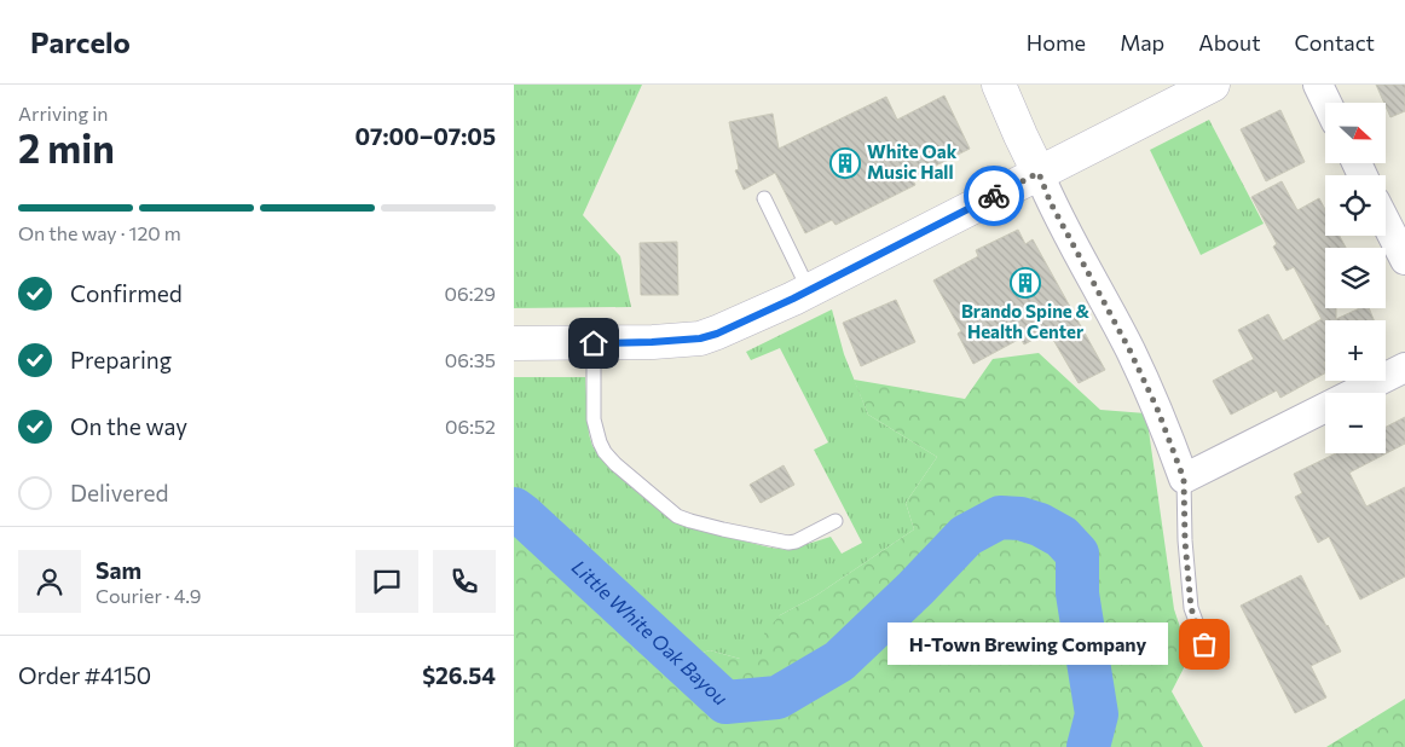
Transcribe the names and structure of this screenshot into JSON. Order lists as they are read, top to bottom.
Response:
{
  "water": ["Little White Oak Bayou"],
  "places": {
    "building": ["White Oak Music Hall", "Brando Spine & Health Center"],
    "other": ["H-Town Brewing Company"]
  },
  "north": "right",
  "page": {
    "header": "Parcelo",
    "nav": [
      "Home",
      "Map",
      "About",
      "Contact"
    ],
    "heading": ["2 min", "Arriving in", "07:00–07:05"],
    "panel": [
      "Sam",
      "Courier · 4.9",
      "Order #4150",
      "$26.54"
    ],
    "map_buttons": ["+", "−"],
    "bar": "On the way · 120 m",
    "list": [
      ["Confirmed", "06:29"],
      ["Preparing", "06:35"],
      ["On the way", "06:52"],
      "Delivered"
    ],
    "bubble": "H-Town Brewing Company"
  }
}
